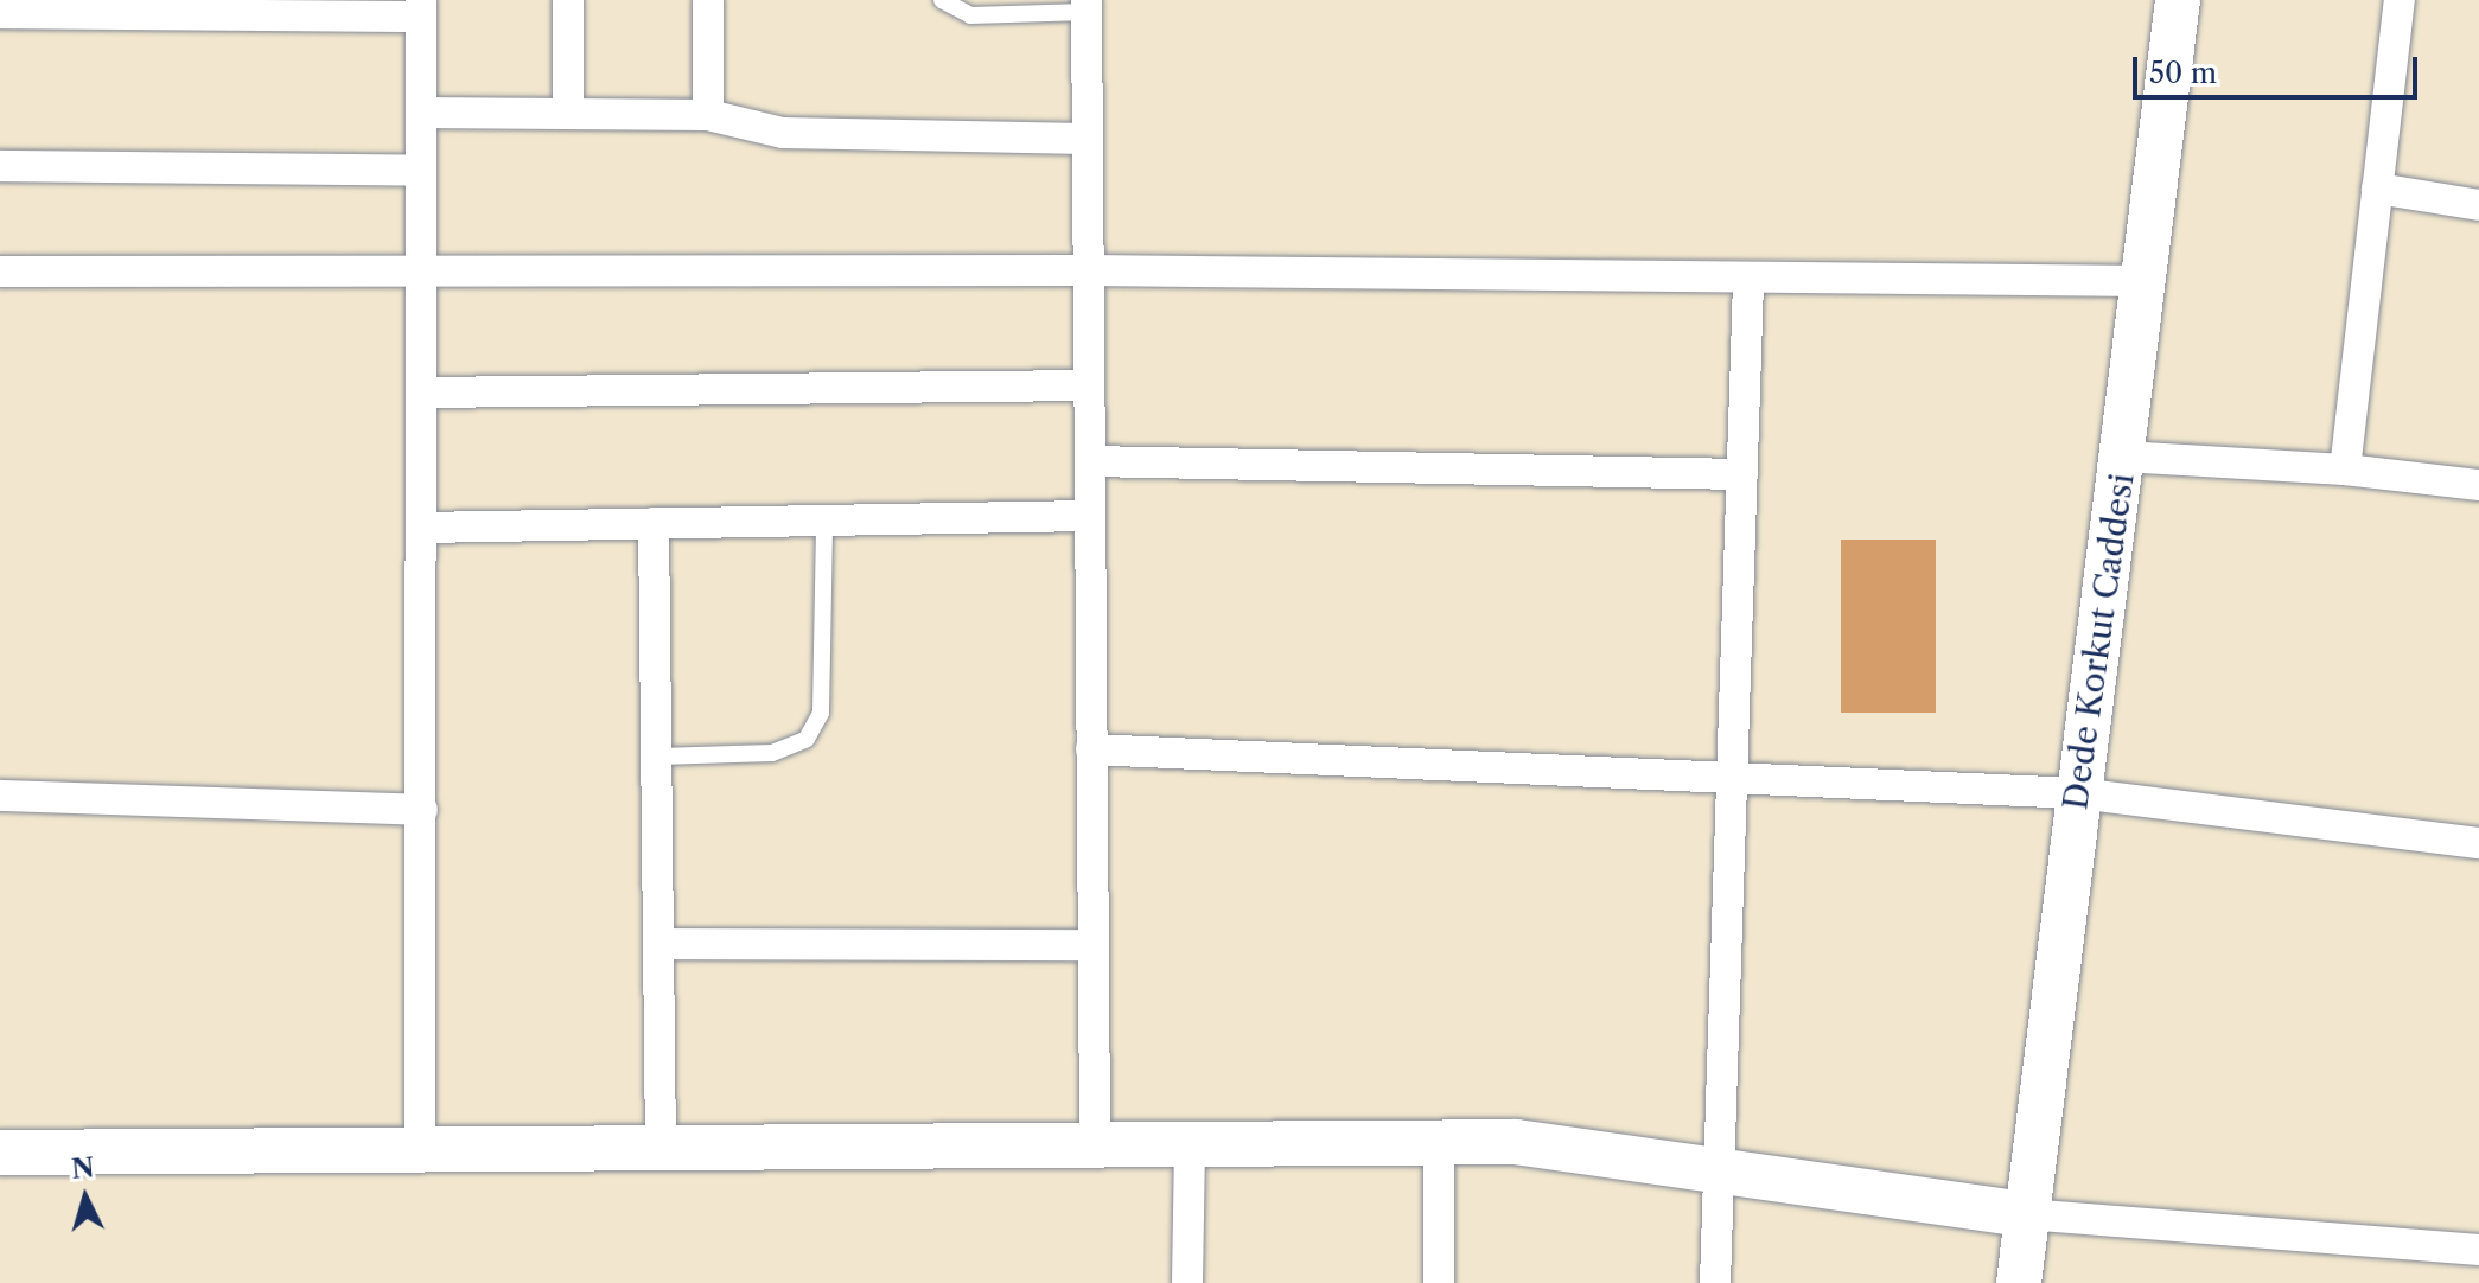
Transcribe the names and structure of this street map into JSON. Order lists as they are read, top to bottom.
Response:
{
  "streets": {
    "street": ["Dede Korkut Caddesi"]
  },
  "scale_bar": "50 m",
  "north": "top"
}
